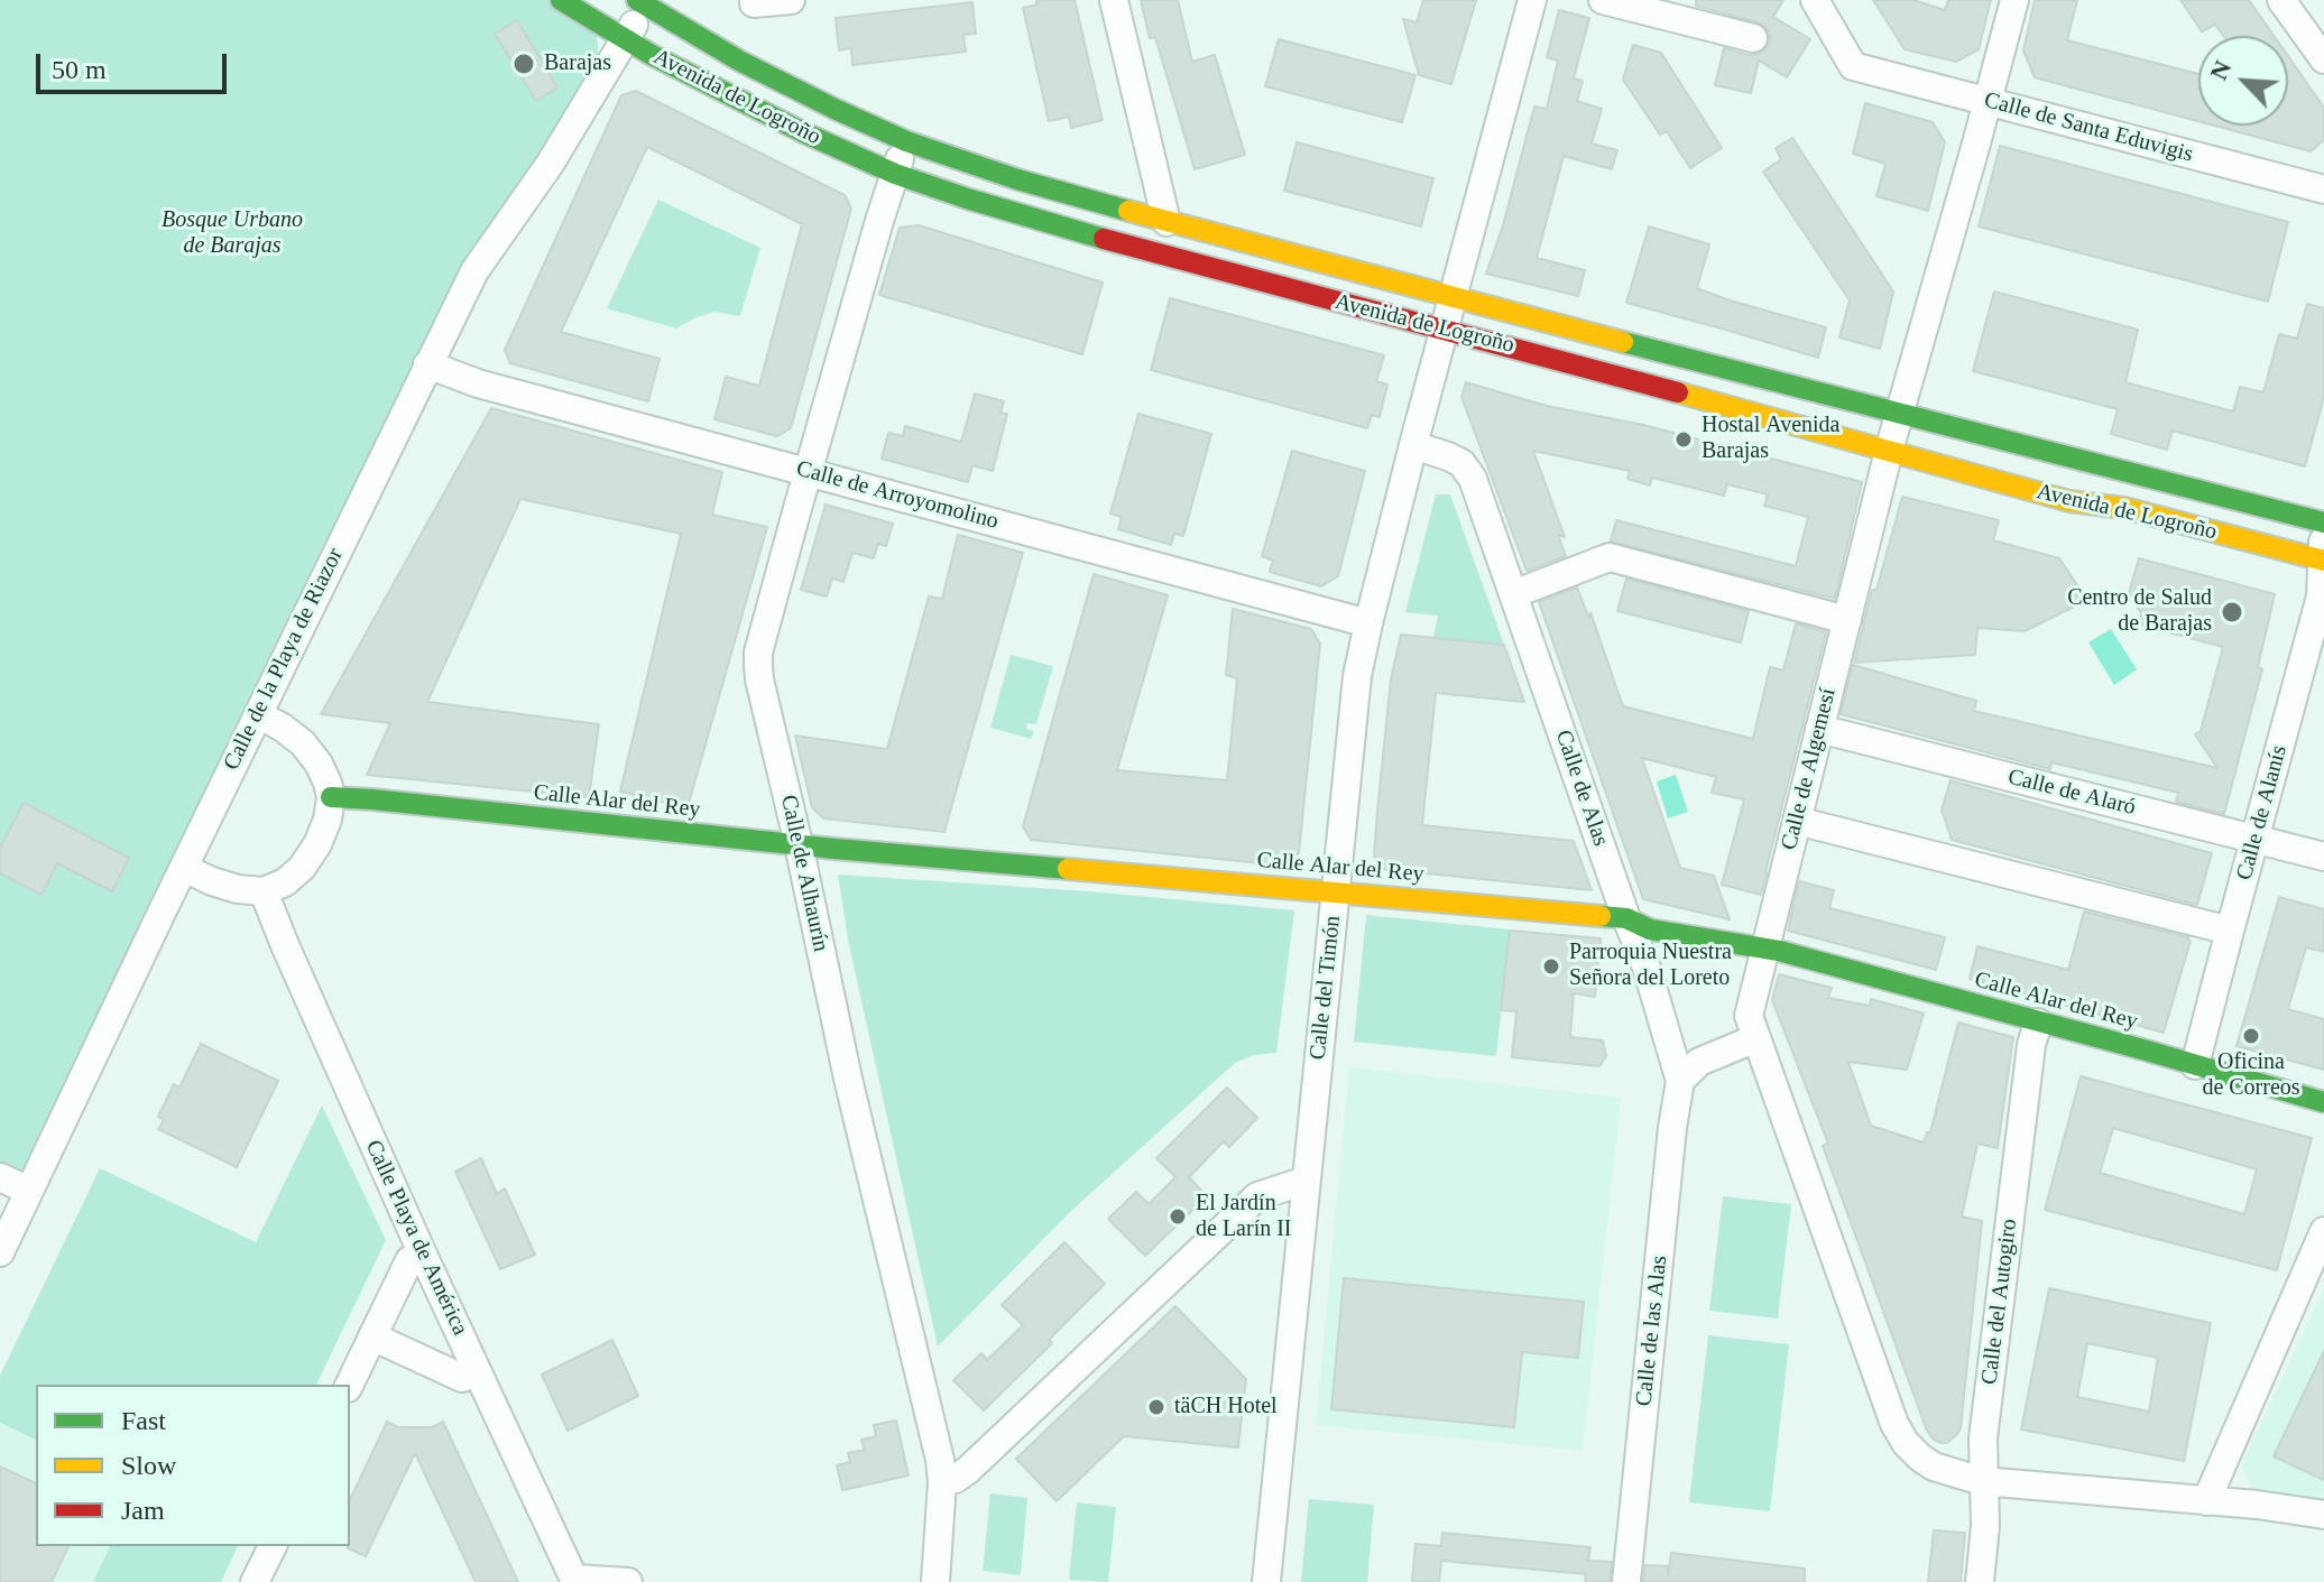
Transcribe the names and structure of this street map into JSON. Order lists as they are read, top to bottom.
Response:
{
  "streets": {
    "main road": ["Avenida de Logroño", "Calle Alar del Rey"],
    "street": [
      "Calle de Santa Eduvigis",
      "Calle de Arroyomolino",
      "Calle de la Playa de Riazor",
      "Calle de Algemesí",
      "Calle de Alas",
      "Calle de Alaró",
      "Calle de Alanís",
      "Calle de Alhaurín",
      "Calle del Timón",
      "Calle Playa de América",
      "Calle del Autogiro",
      "Calle de las Alas"
    ]
  },
  "crossings": [
    ["Avenida de Logroño", "Calle de la Playa de Riazor"],
    ["Avenida de Logroño", "Calle de Algemesí"],
    ["Avenida de Logroño", "Calle de Alanís"],
    ["Avenida de Logroño", "Calle de Alhaurín"],
    ["Avenida de Logroño", "Calle del Timón"],
    ["Calle de Santa Eduvigis", "Calle de Algemesí"],
    ["Calle de Arroyomolino", "Calle de la Playa de Riazor"],
    ["Calle de Arroyomolino", "Calle de Alhaurín"],
    ["Calle de Arroyomolino", "Calle del Timón"],
    ["Calle de Algemesí", "Calle de Alaró"],
    ["Calle de Algemesí", "Calle Alar del Rey"],
    ["Calle de Algemesí", "Calle del Autogiro"],
    ["Calle de Alas", "Calle Alar del Rey"],
    ["Calle de Alas", "Calle del Timón"],
    ["Calle de Alas", "Calle de las Alas"],
    ["Calle de Alaró", "Calle de Alanís"],
    ["Calle Alar del Rey", "Calle de Alanís"],
    ["Calle Alar del Rey", "Calle de Alhaurín"],
    ["Calle Alar del Rey", "Calle del Timón"],
    ["Calle Alar del Rey", "Calle del Autogiro"]
  ],
  "parks": ["Bosque Urbano de Barajas"],
  "places": [
    "Barajas",
    "Hostal Avenida Barajas",
    "Centro de Salud de Barajas",
    "Parroquia Nuestra Señora del Loreto",
    "Oficina de Correos",
    "El Jardín de Larín II",
    "täCH Hotel"
  ],
  "legend": ["Fast", "Slow", "Jam"],
  "scale_bar": "50 m",
  "north": "top left"
}
